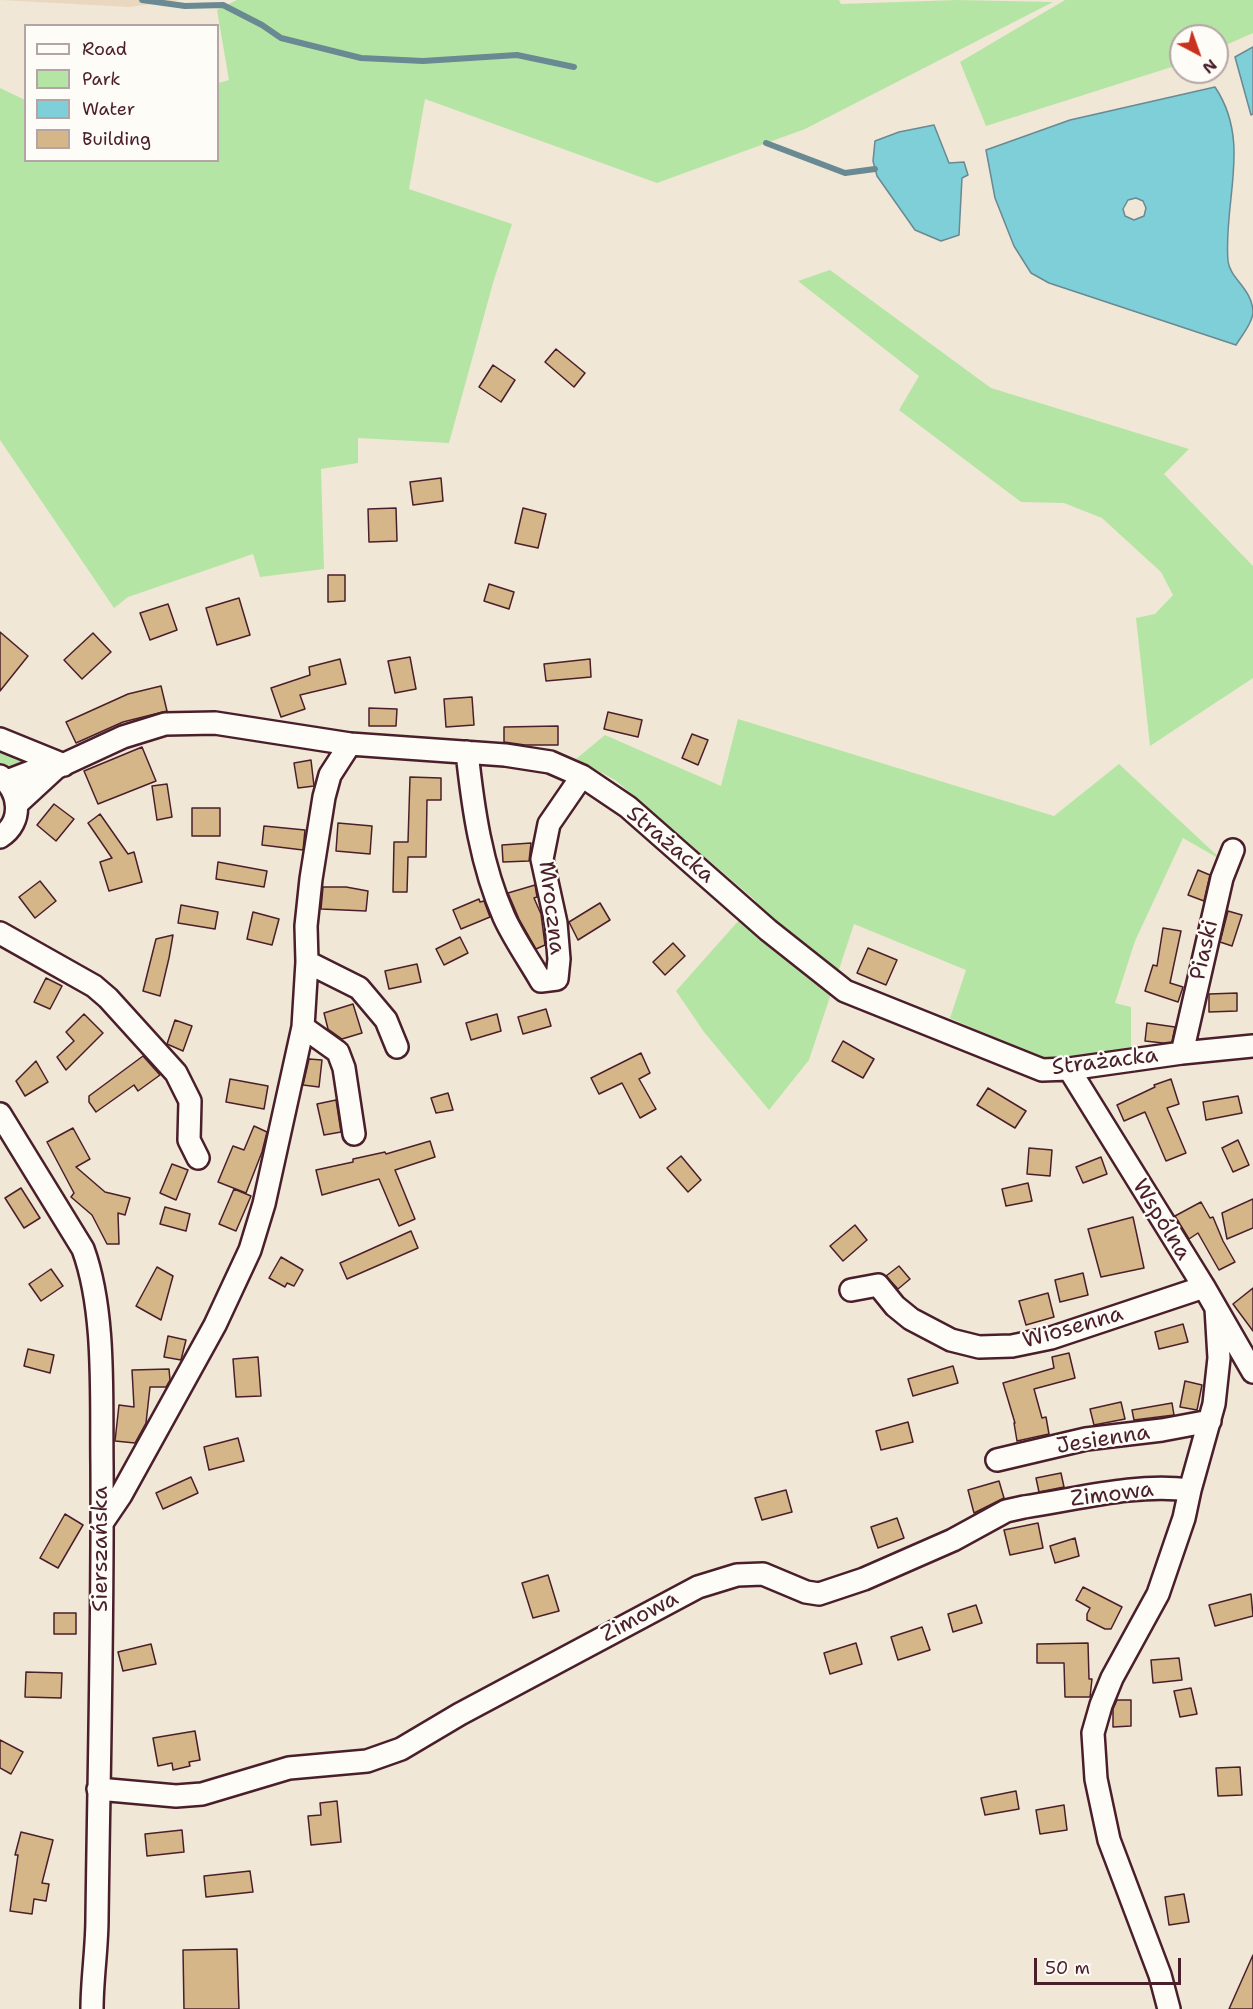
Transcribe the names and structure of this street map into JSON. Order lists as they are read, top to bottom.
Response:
{
  "streets": {
    "street": [
      "Strażacka",
      "Mroczna",
      "Piaski",
      "Wspólna",
      "Wiosenna",
      "Jesienna",
      "Zimowa",
      "Sierszańska"
    ]
  },
  "crossings": [
    ["Strażacka", "Mroczna"],
    ["Strażacka", "Piaski"],
    ["Strażacka", "Wspólna"],
    ["Wspólna", "Wiosenna"],
    ["Zimowa", "Sierszańska"]
  ],
  "legend": [
    "Road",
    "Park",
    "Water",
    "Building"
  ],
  "scale_bar": "50 m",
  "north": "bottom right"
}
